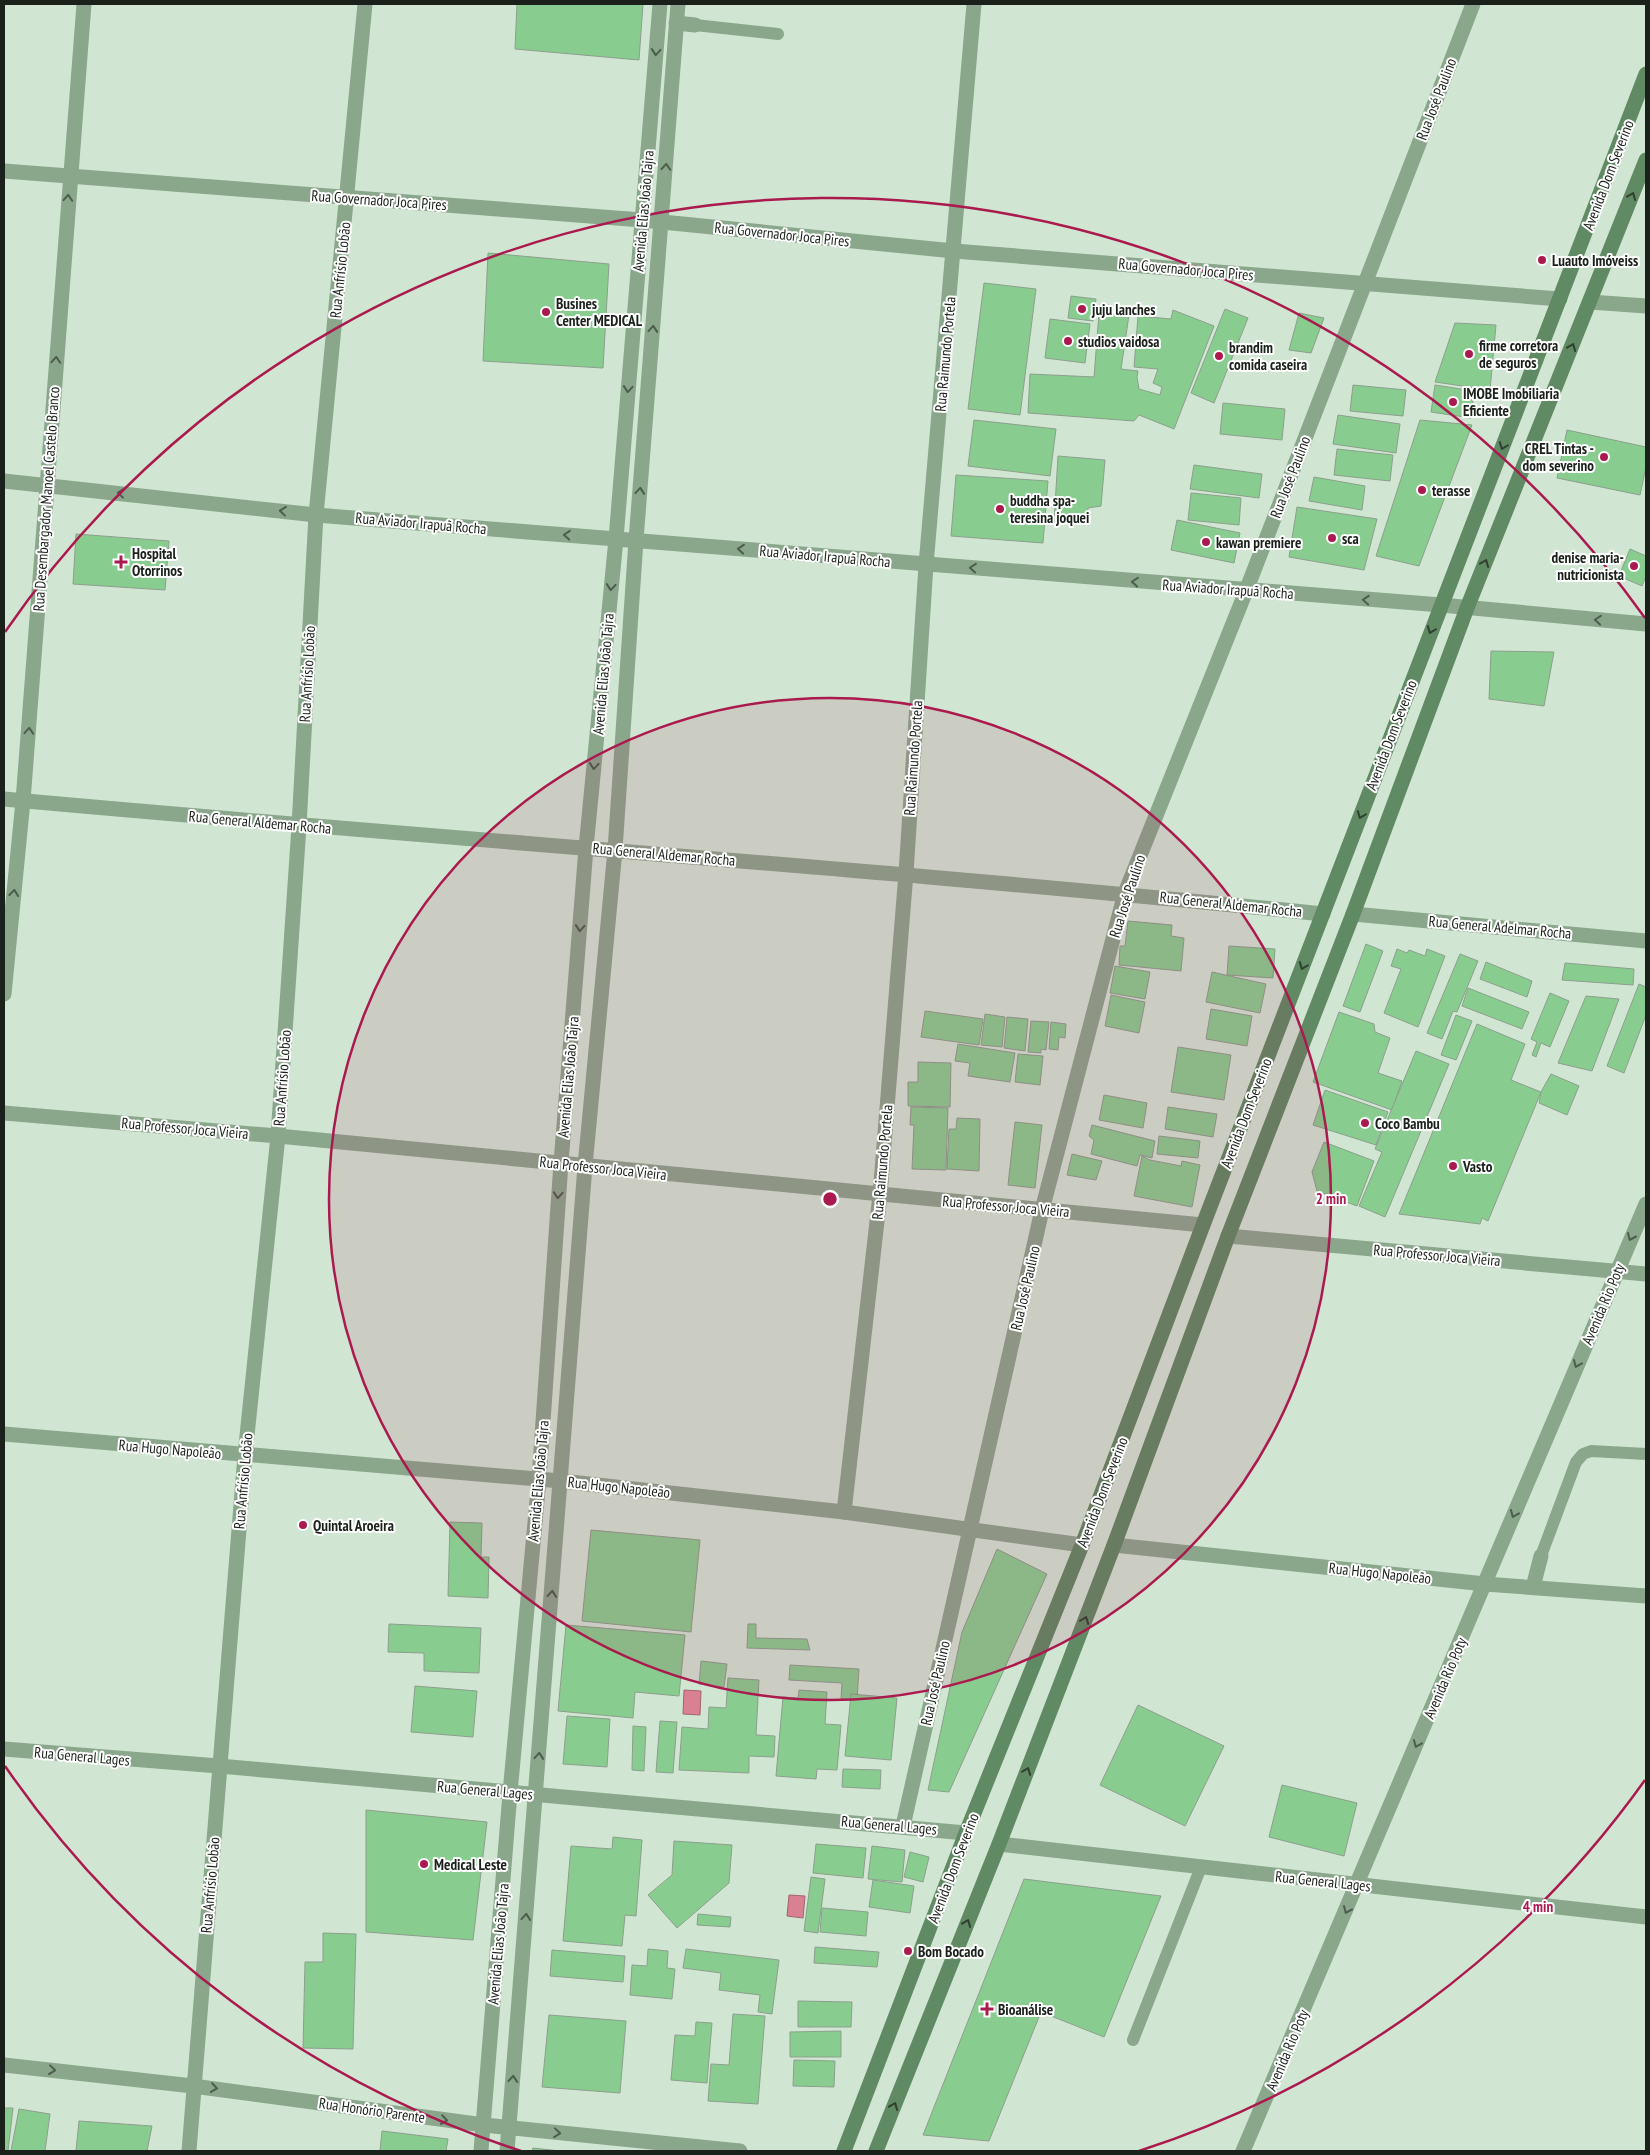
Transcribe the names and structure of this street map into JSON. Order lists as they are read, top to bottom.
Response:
{
  "streets": {
    "main road": ["Avenida Dom Severino"],
    "street": [
      "Rua José Paulino",
      "Rua Governador Joca Pires",
      "Avenida Elias João Tajra",
      "Rua Anfrísio Lobão",
      "Rua Raimundo Portela",
      "Rua Desembargador Manoel Castelo Branco",
      "Rua Aviador Irapuã Rocha",
      "Rua General Aldemar Rocha",
      "Rua General Adelmar Rocha",
      "Rua Professor Joca Vieira",
      "Avenida Rio Poty",
      "Rua Hugo Napoleão",
      "Rua General Lages",
      "Rua Honório Parente"
    ]
  },
  "crossings": [
    ["Rua José Paulino", "Rua Governador Joca Pires"],
    ["Rua José Paulino", "Rua Aviador Irapuã Rocha"],
    ["Rua José Paulino", "Rua General Aldemar Rocha"],
    ["Rua José Paulino", "Rua Professor Joca Vieira"],
    ["Rua José Paulino", "Rua Hugo Napoleão"],
    ["Rua José Paulino", "Rua General Lages"],
    ["Avenida Dom Severino", "Rua Governador Joca Pires"],
    ["Avenida Dom Severino", "Rua Aviador Irapuã Rocha"],
    ["Avenida Dom Severino", "Rua General Aldemar Rocha"],
    ["Avenida Dom Severino", "Rua General Adelmar Rocha"],
    ["Avenida Dom Severino", "Rua Professor Joca Vieira"],
    ["Avenida Dom Severino", "Rua Hugo Napoleão"],
    ["Avenida Dom Severino", "Rua General Lages"],
    ["Rua Governador Joca Pires", "Avenida Elias João Tajra"],
    ["Rua Governador Joca Pires", "Rua Anfrísio Lobão"],
    ["Rua Governador Joca Pires", "Rua Raimundo Portela"],
    ["Rua Governador Joca Pires", "Rua Desembargador Manoel Castelo Branco"],
    ["Avenida Elias João Tajra", "Rua Aviador Irapuã Rocha"],
    ["Avenida Elias João Tajra", "Rua General Aldemar Rocha"],
    ["Avenida Elias João Tajra", "Rua Professor Joca Vieira"],
    ["Avenida Elias João Tajra", "Rua Hugo Napoleão"],
    ["Avenida Elias João Tajra", "Rua General Lages"],
    ["Avenida Elias João Tajra", "Rua Honório Parente"],
    ["Rua Anfrísio Lobão", "Rua Aviador Irapuã Rocha"],
    ["Rua Anfrísio Lobão", "Rua General Aldemar Rocha"],
    ["Rua Anfrísio Lobão", "Rua Professor Joca Vieira"],
    ["Rua Anfrísio Lobão", "Rua Hugo Napoleão"],
    ["Rua Anfrísio Lobão", "Rua General Lages"],
    ["Rua Anfrísio Lobão", "Rua Honório Parente"],
    ["Rua Raimundo Portela", "Rua Aviador Irapuã Rocha"],
    ["Rua Raimundo Portela", "Rua General Aldemar Rocha"],
    ["Rua Raimundo Portela", "Rua Professor Joca Vieira"],
    ["Rua Raimundo Portela", "Rua Hugo Napoleão"],
    ["Rua Desembargador Manoel Castelo Branco", "Rua Aviador Irapuã Rocha"],
    ["Rua Desembargador Manoel Castelo Branco", "Rua General Aldemar Rocha"],
    ["Rua Professor Joca Vieira", "Avenida Rio Poty"],
    ["Avenida Rio Poty", "Rua Hugo Napoleão"],
    ["Avenida Rio Poty", "Rua General Lages"]
  ],
  "one_way": [
    "Rua Desembargador Manoel Castelo Branco",
    "Rua Aviador Irapuã Rocha",
    "Avenida Rio Poty",
    "Rua Honório Parente"
  ],
  "places": {
    "other": [
      "Luauto Imóveiss",
      "juju lanches",
      "Busines Center MEDICAL",
      "studios vaidosa",
      "firme corretora de seguros",
      "brandim comida caseira",
      "IMOBE Imobiliaria Eficiente",
      "CREL Tintas - dom severino",
      "terasse",
      "buddha spa- teresina joquei",
      "sca",
      "kawan premiere",
      "denise maria- nutricionista",
      "Coco Bambu",
      "Vasto",
      "Quintal Aroeira",
      "Medical Leste",
      "Bom Bocado"
    ],
    "health": ["Hospital Otorrinos", "Bioanálise"]
  },
  "rings": ["2 min", "4 min"]
}
